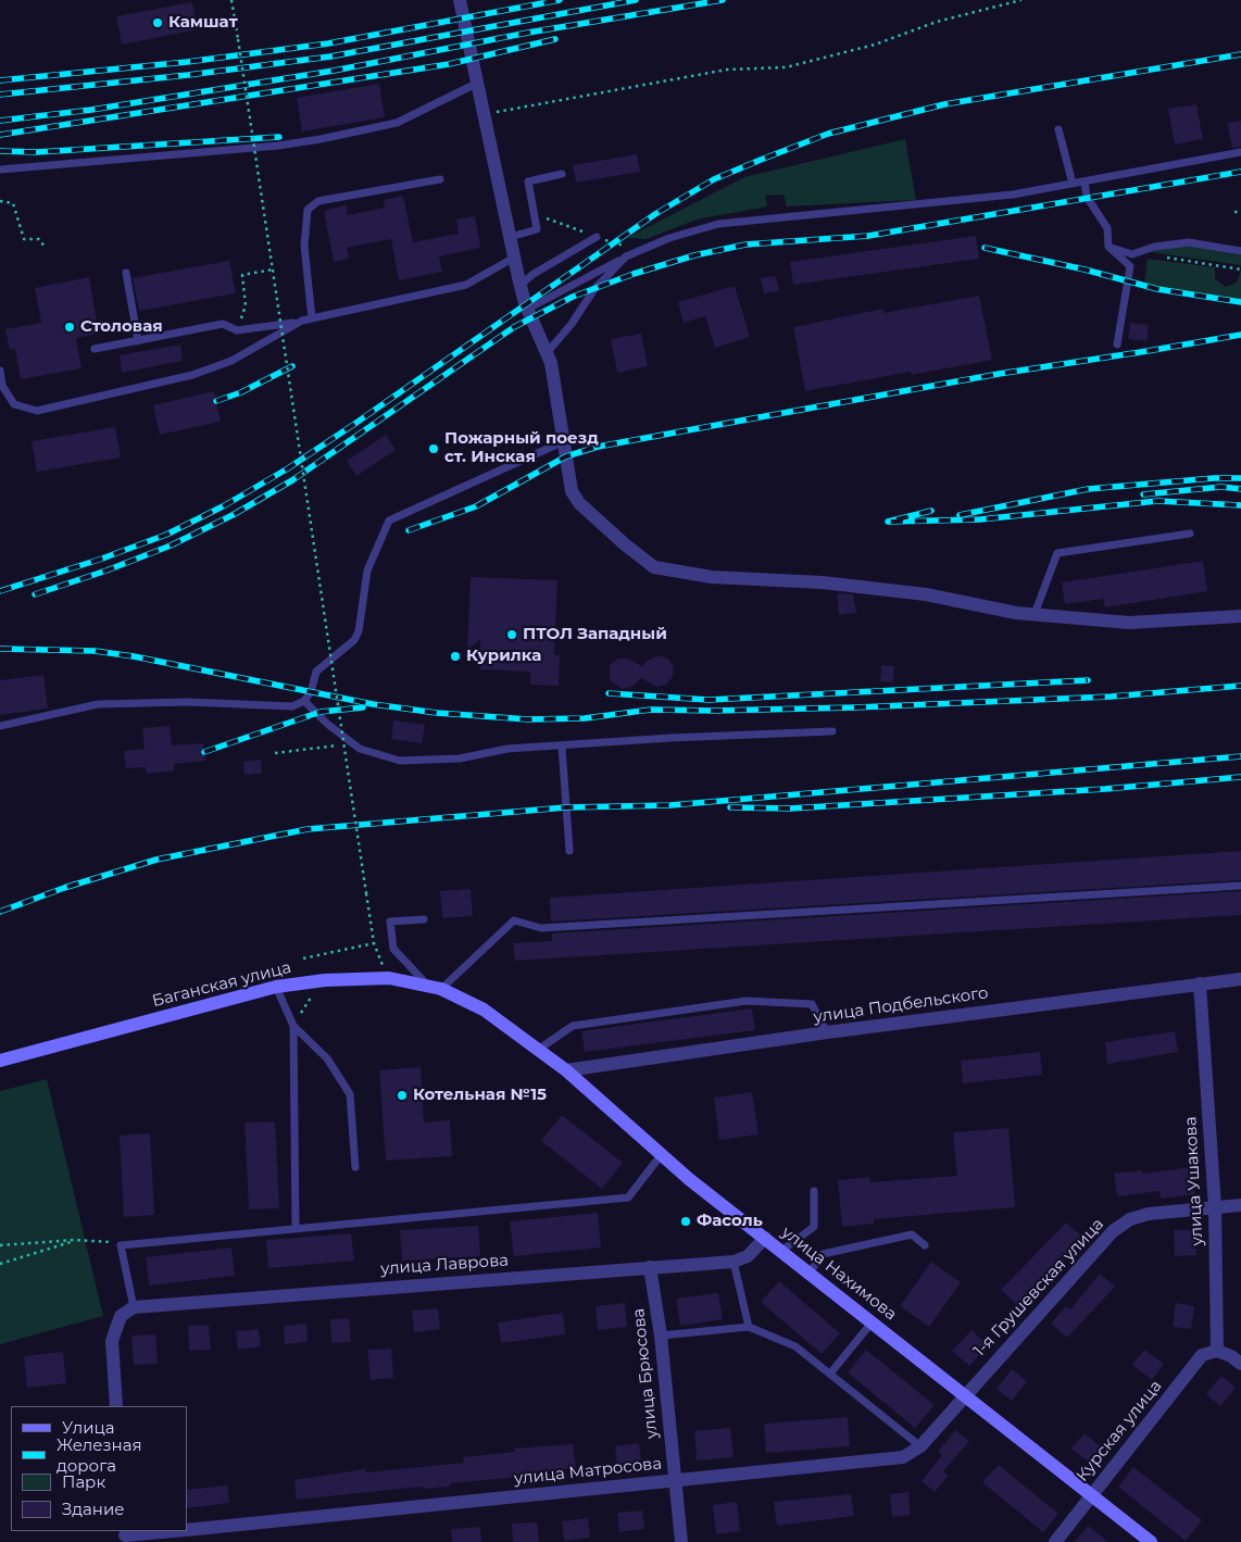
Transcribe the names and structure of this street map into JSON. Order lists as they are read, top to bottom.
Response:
{
  "streets": {
    "street": [
      "Баганская улица",
      "улица Подбельского",
      "улица Ушакова",
      "улица Лаврова",
      "улица Нахимова",
      "1-я Грушевская улица",
      "улица Брюсова",
      "Курская улица",
      "улица Матросова"
    ]
  },
  "crossings": [
    ["Баганская улица", "улица Нахимова"],
    ["улица Подбельского", "улица Ушакова"],
    ["улица Подбельского", "улица Нахимова"],
    ["улица Ушакова", "1-я Грушевская улица"],
    ["улица Ушакова", "Курская улица"],
    ["улица Лаврова", "улица Нахимова"],
    ["улица Лаврова", "улица Брюсова"],
    ["улица Нахимова", "1-я Грушевская улица"],
    ["улица Нахимова", "Курская улица"],
    ["улица Нахимова", "улица Матросова"],
    ["1-я Грушевская улица", "улица Матросова"],
    ["улица Брюсова", "улица Матросова"]
  ],
  "places": [
    "Камшат",
    "Столовая",
    "Пожарный поезд ст. Инская",
    "ПТОЛ Западный",
    "Курилка",
    "Котельная №15",
    "Фасоль"
  ],
  "legend": [
    "Улица",
    "Железная дорога",
    "Парк",
    "Здание"
  ]
}
